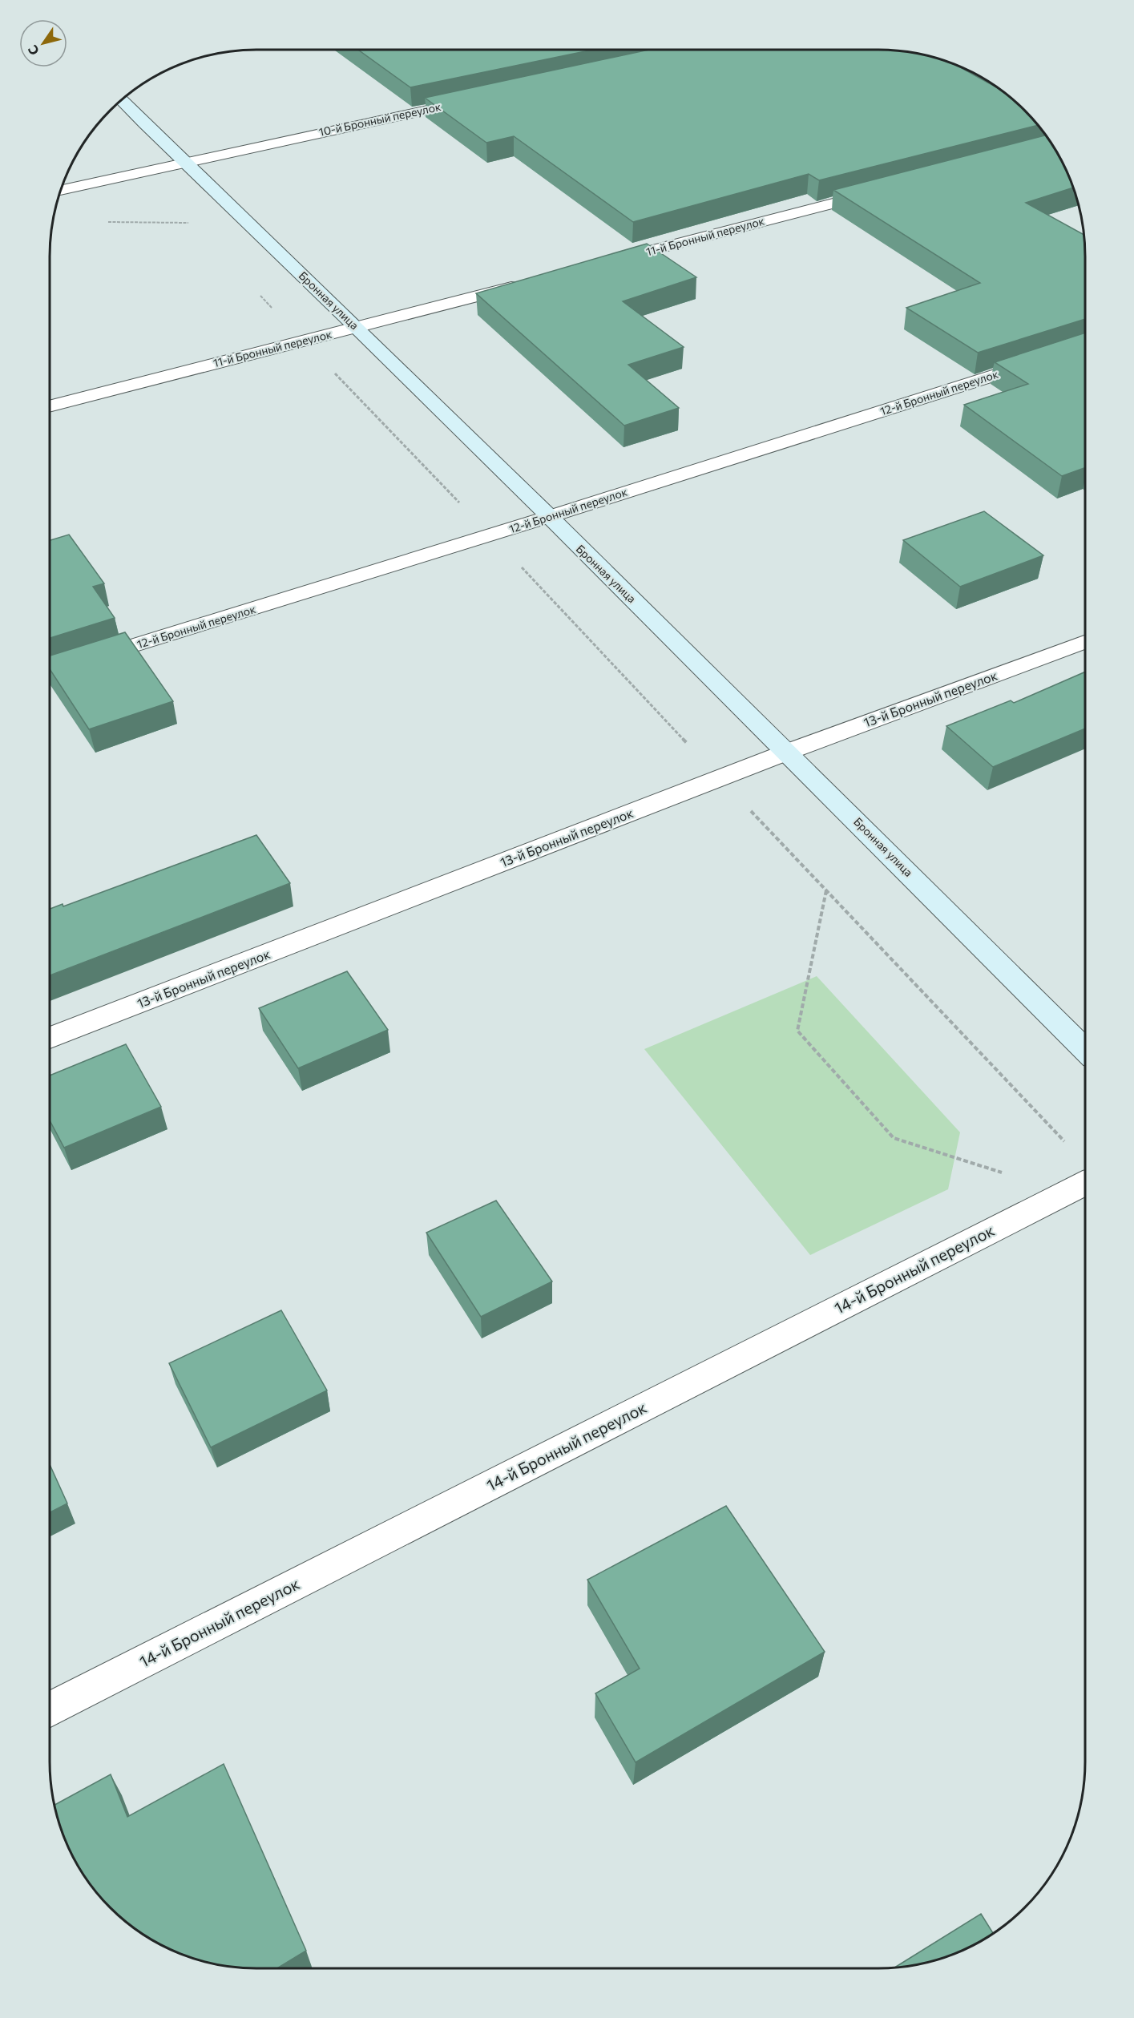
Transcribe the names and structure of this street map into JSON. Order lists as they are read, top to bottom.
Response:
{
  "streets": {
    "street": [
      "10-й Бронный переулок",
      "11-й Бронный переулок",
      "Бронная улица",
      "12-й Бронный переулок",
      "13-й Бронный переулок",
      "14-й Бронный переулок"
    ]
  },
  "crossings": [
    ["10-й Бронный переулок", "Бронная улица"],
    ["11-й Бронный переулок", "Бронная улица"],
    ["Бронная улица", "12-й Бронный переулок"],
    ["Бронная улица", "13-й Бронный переулок"]
  ],
  "north": "bottom left"
}
